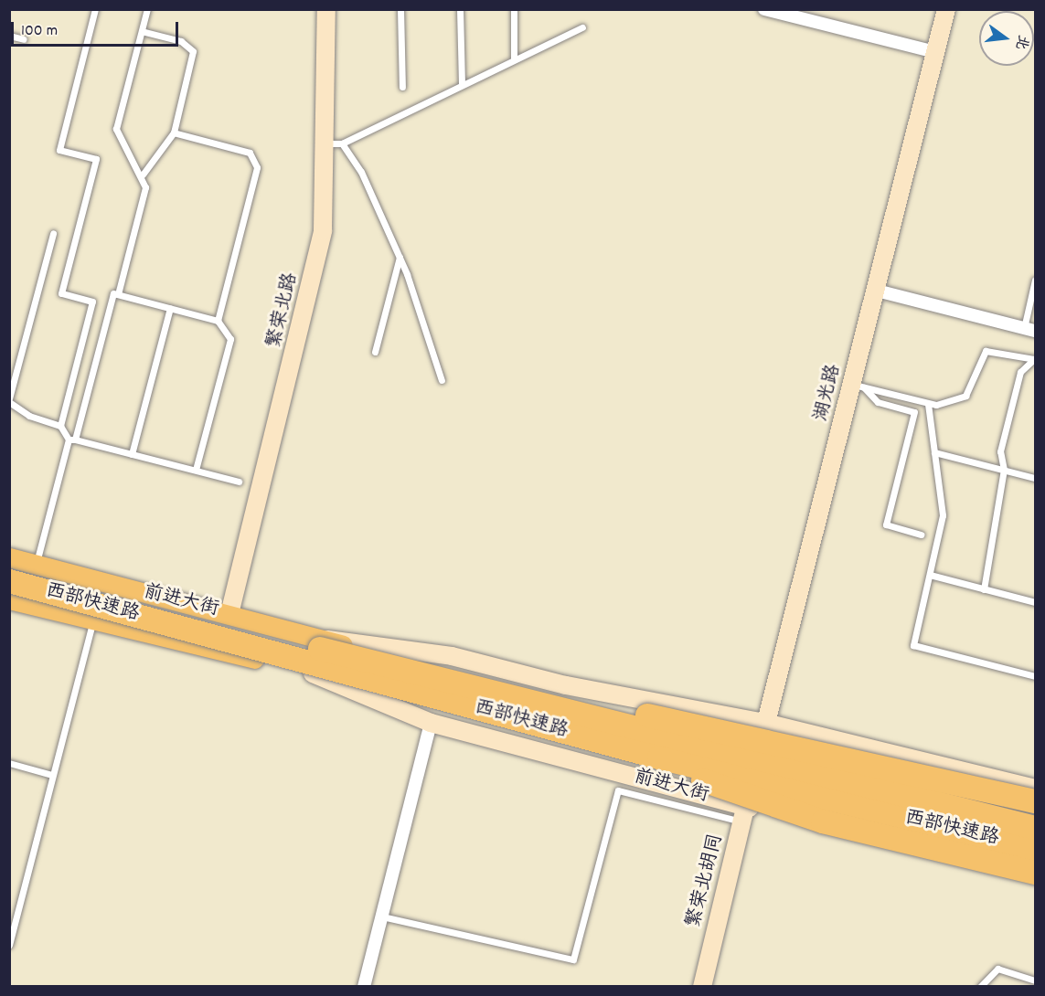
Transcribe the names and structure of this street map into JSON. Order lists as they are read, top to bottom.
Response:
{
  "streets": {
    "highway": ["西部快速路"],
    "main road": ["前进大街"],
    "street": ["繁荣北路", "湖光路", "繁荣北胡同"]
  },
  "crossings": [
    ["繁荣北路", "前进大街"],
    ["湖光路", "前进大街"],
    ["湖光路", "繁荣北胡同"],
    ["前进大街", "繁荣北胡同"]
  ],
  "scale_bar": "100 m",
  "north": "right"
}
